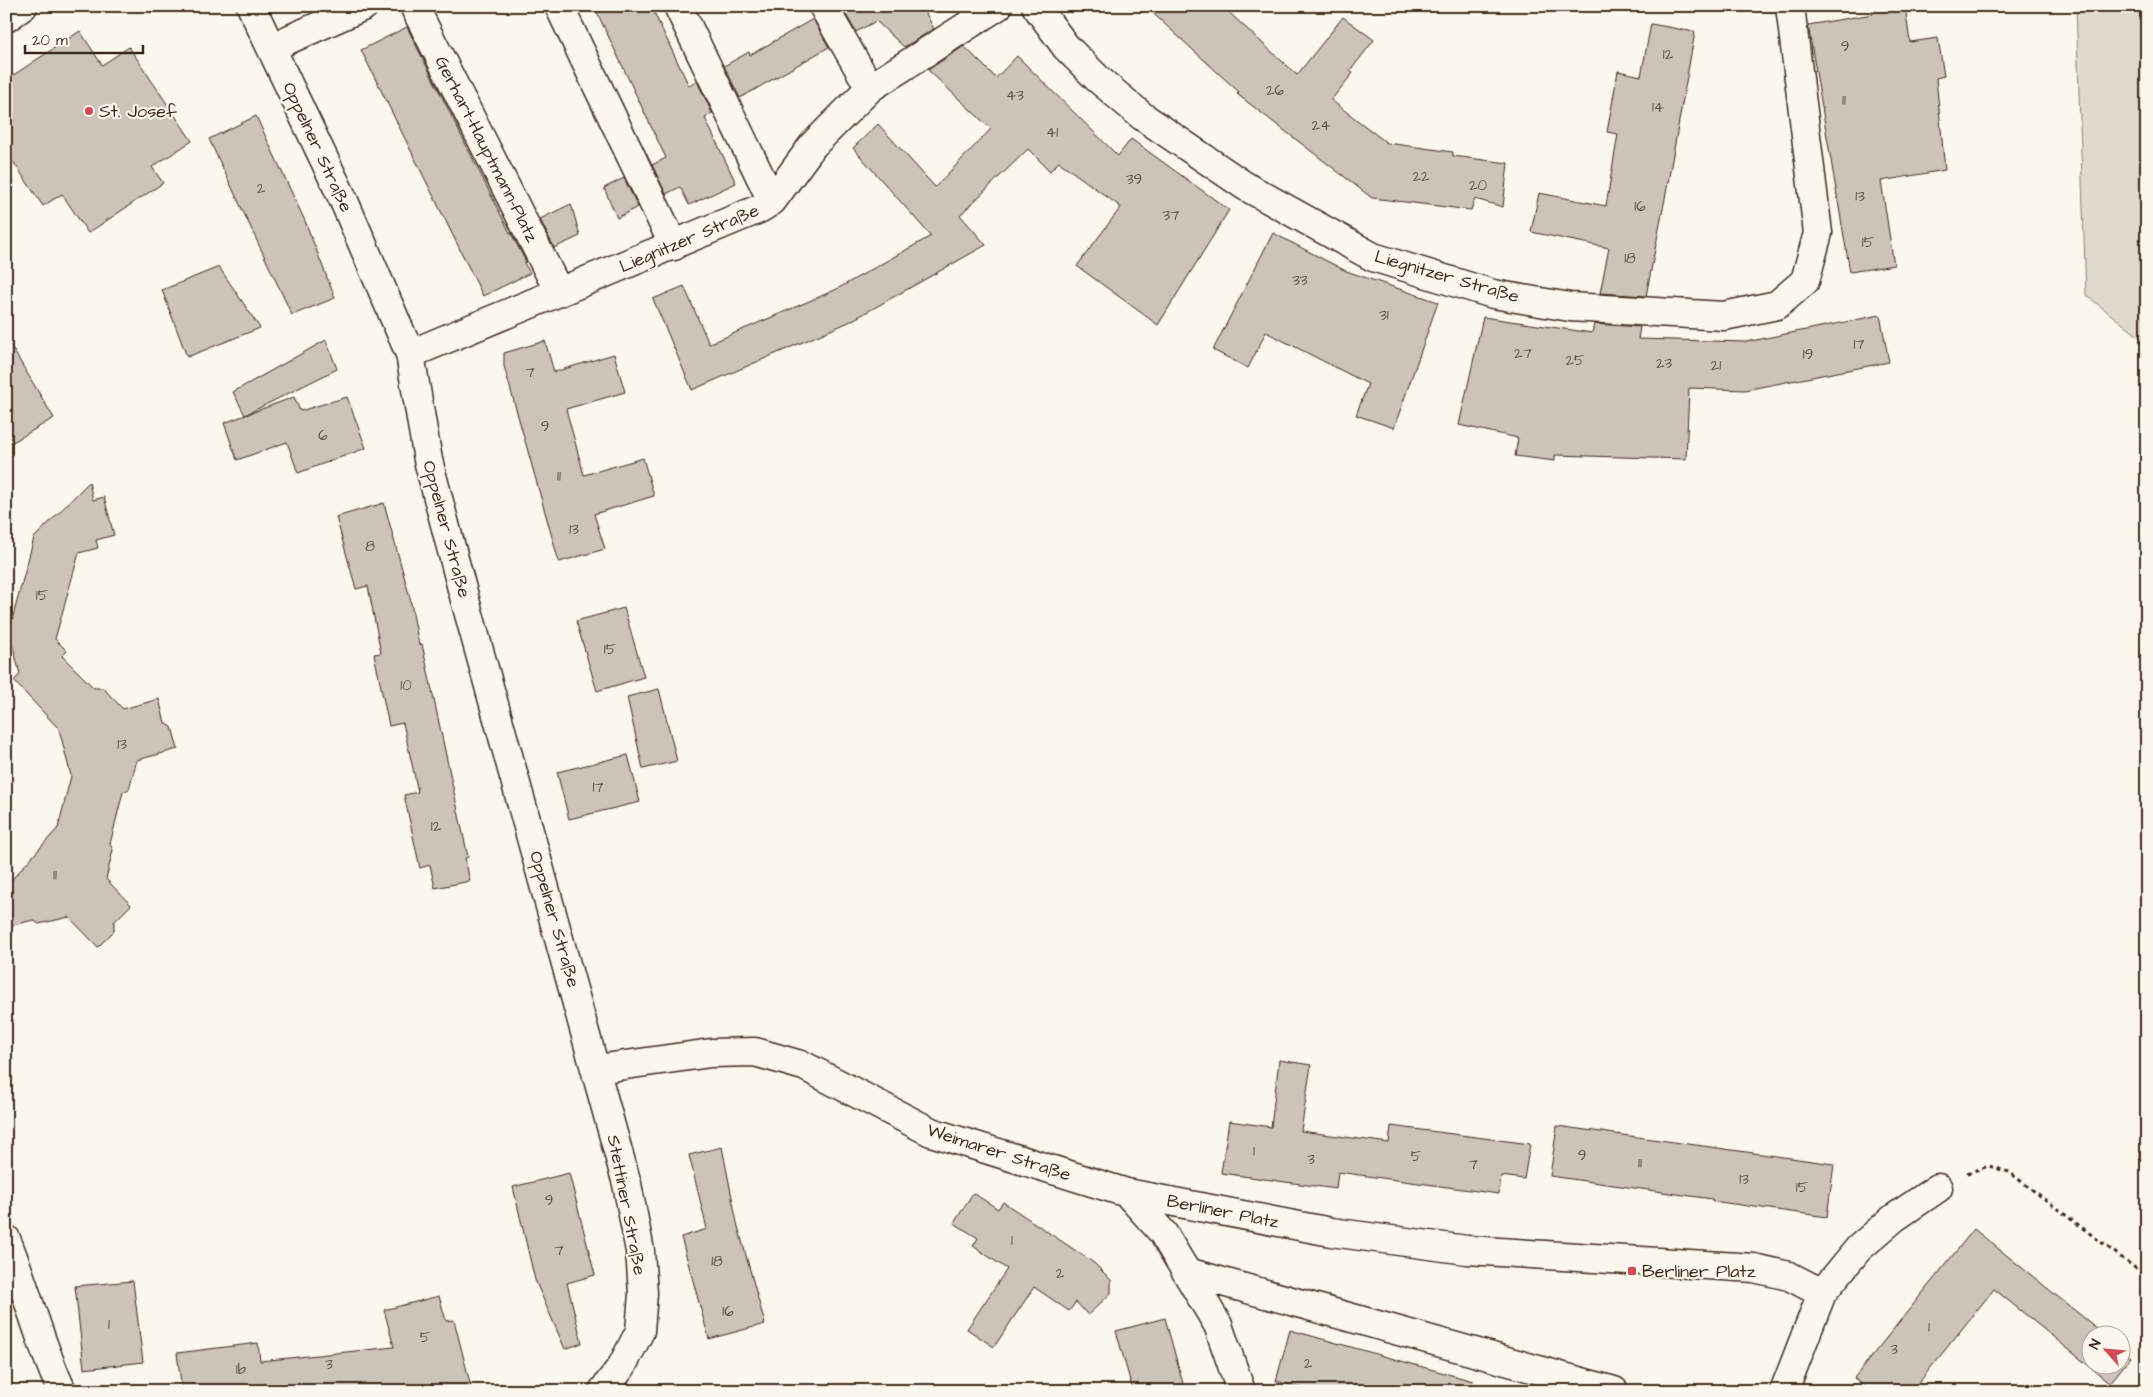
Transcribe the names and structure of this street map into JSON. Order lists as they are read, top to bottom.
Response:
{
  "streets": {
    "street": [
      "Oppelner Straße",
      "Gerhart-Hauptmann-Platz",
      "Liegnitzer Straße",
      "Weimarer Straße",
      "Stettiner Straße",
      "Berliner Platz"
    ]
  },
  "crossings": [
    ["Oppelner Straße", "Liegnitzer Straße"],
    ["Oppelner Straße", "Weimarer Straße"],
    ["Oppelner Straße", "Stettiner Straße"],
    ["Gerhart-Hauptmann-Platz", "Liegnitzer Straße"],
    ["Weimarer Straße", "Stettiner Straße"],
    ["Weimarer Straße", "Berliner Platz"]
  ],
  "places": {
    "other": ["St. Josef"],
    "transit": ["Berliner Platz"]
  },
  "house_numbers": [
    "9",
    "12",
    "26",
    "43",
    "11",
    "14",
    "24",
    "41",
    "22",
    "39",
    "20",
    "2",
    "13",
    "16",
    "37",
    "15",
    "18",
    "33",
    "31",
    "17",
    "27",
    "19",
    "25",
    "23",
    "21",
    "7",
    "9",
    "6",
    "11",
    "13",
    "8",
    "15",
    "15",
    "10",
    "13",
    "17",
    "12",
    "11",
    "1",
    "9",
    "5",
    "3",
    "11",
    "7",
    "13",
    "15",
    "9",
    "1",
    "7",
    "18",
    "2",
    "16",
    "1",
    "1",
    "5",
    "3",
    "2",
    "3",
    "1b"
  ],
  "scale_bar": "20 m",
  "north": "top left"
}
